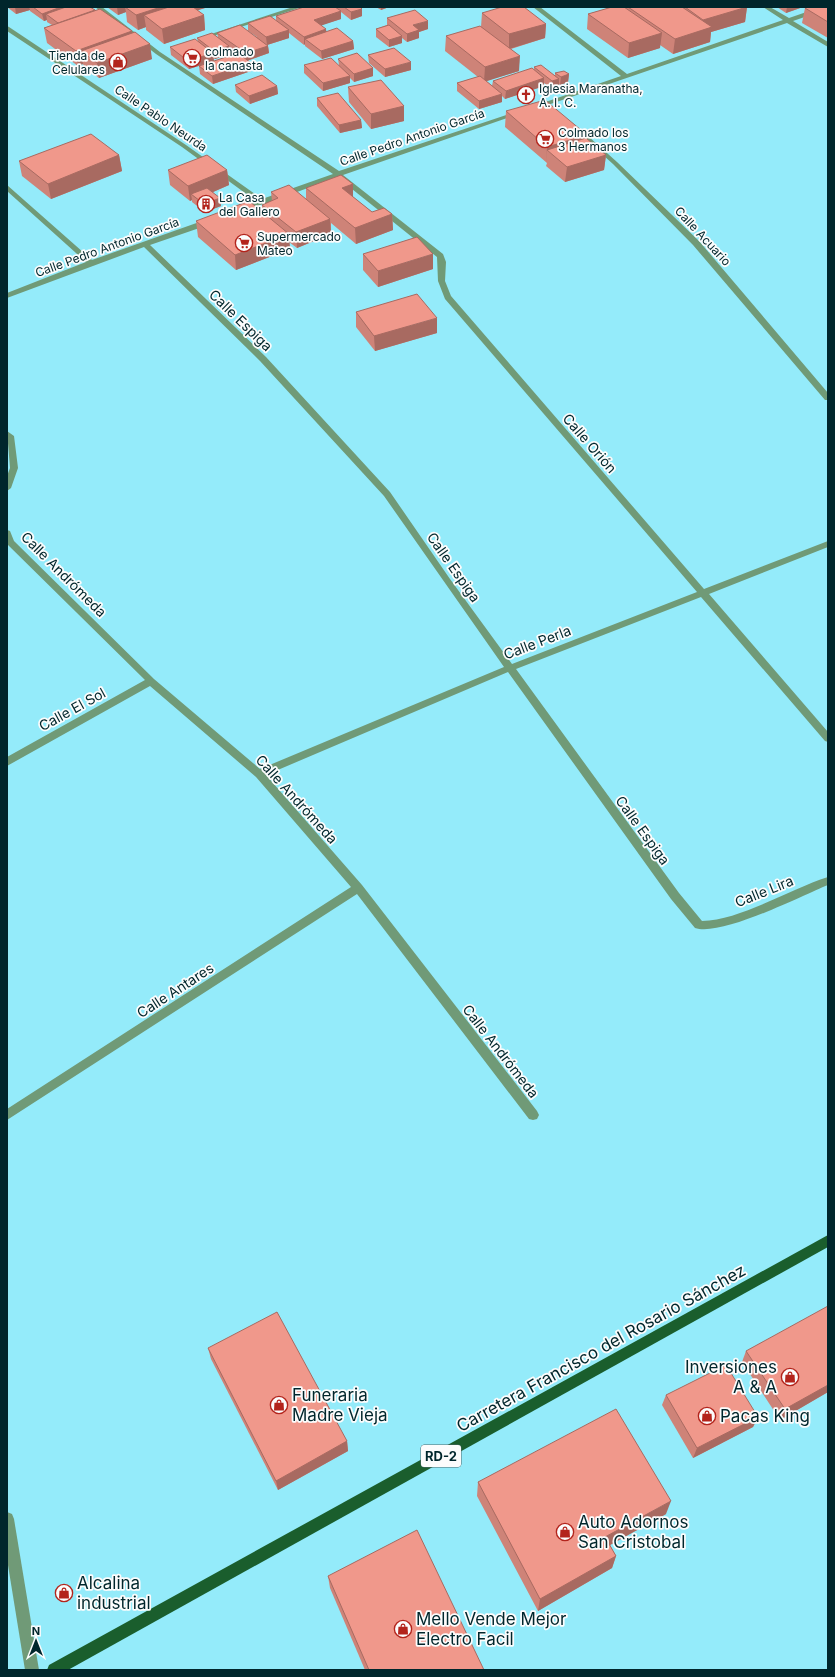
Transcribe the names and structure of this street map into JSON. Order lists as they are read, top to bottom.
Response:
{
  "streets": {
    "main road": ["Carretera Francisco del Rosario Sánchez", "RD-2"],
    "street": [
      "Calle Pablo Neurda",
      "Calle Pedro Antonio García",
      "Calle Acuario",
      "Calle Espiga",
      "Calle Orión",
      "Calle Andrómeda",
      "Calle Perla",
      "Calle El Sol",
      "Calle Lira",
      "Calle Antares"
    ]
  },
  "crossings": [
    ["Calle Pablo Neurda", "Calle Pedro Antonio García"],
    ["Calle Pedro Antonio García", "Calle Espiga"],
    ["Calle Pedro Antonio García", "Calle Orión"],
    ["Calle Espiga", "Calle Perla"],
    ["Calle Espiga", "Calle Lira"],
    ["Calle Orión", "Calle Perla"],
    ["Calle Andrómeda", "Calle Perla"],
    ["Calle Andrómeda", "Calle El Sol"],
    ["Calle Andrómeda", "Calle Antares"]
  ],
  "places": {
    "supermarket": ["colmado la canasta", "Colmado los 3 Hermanos", "Supermercado Mateo"],
    "shop": [
      "Tienda de Celulares",
      "Inversiones A & A",
      "Funeraria Madre Vieja",
      "Pacas King",
      "Auto Adornos San Cristobal",
      "Alcalina industrial",
      "Mello Vende Mejor Electro Facil"
    ],
    "church": ["Iglesia Maranatha, A. I. C."],
    "building": ["La Casa del Gallero"]
  },
  "north": "top"
}
